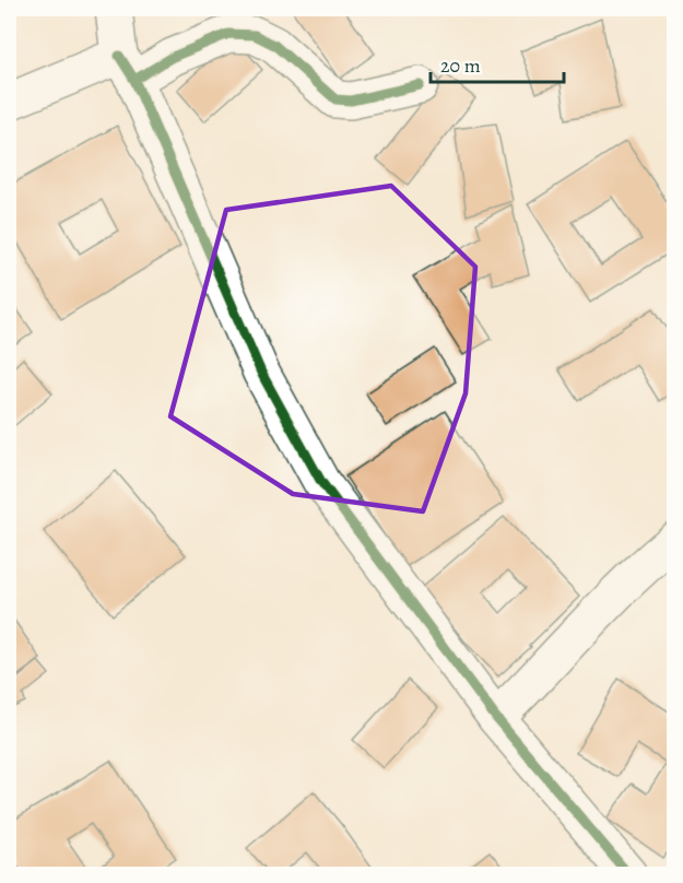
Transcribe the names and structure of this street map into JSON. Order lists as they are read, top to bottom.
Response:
{
  "scale_bar": "20 m"
}
